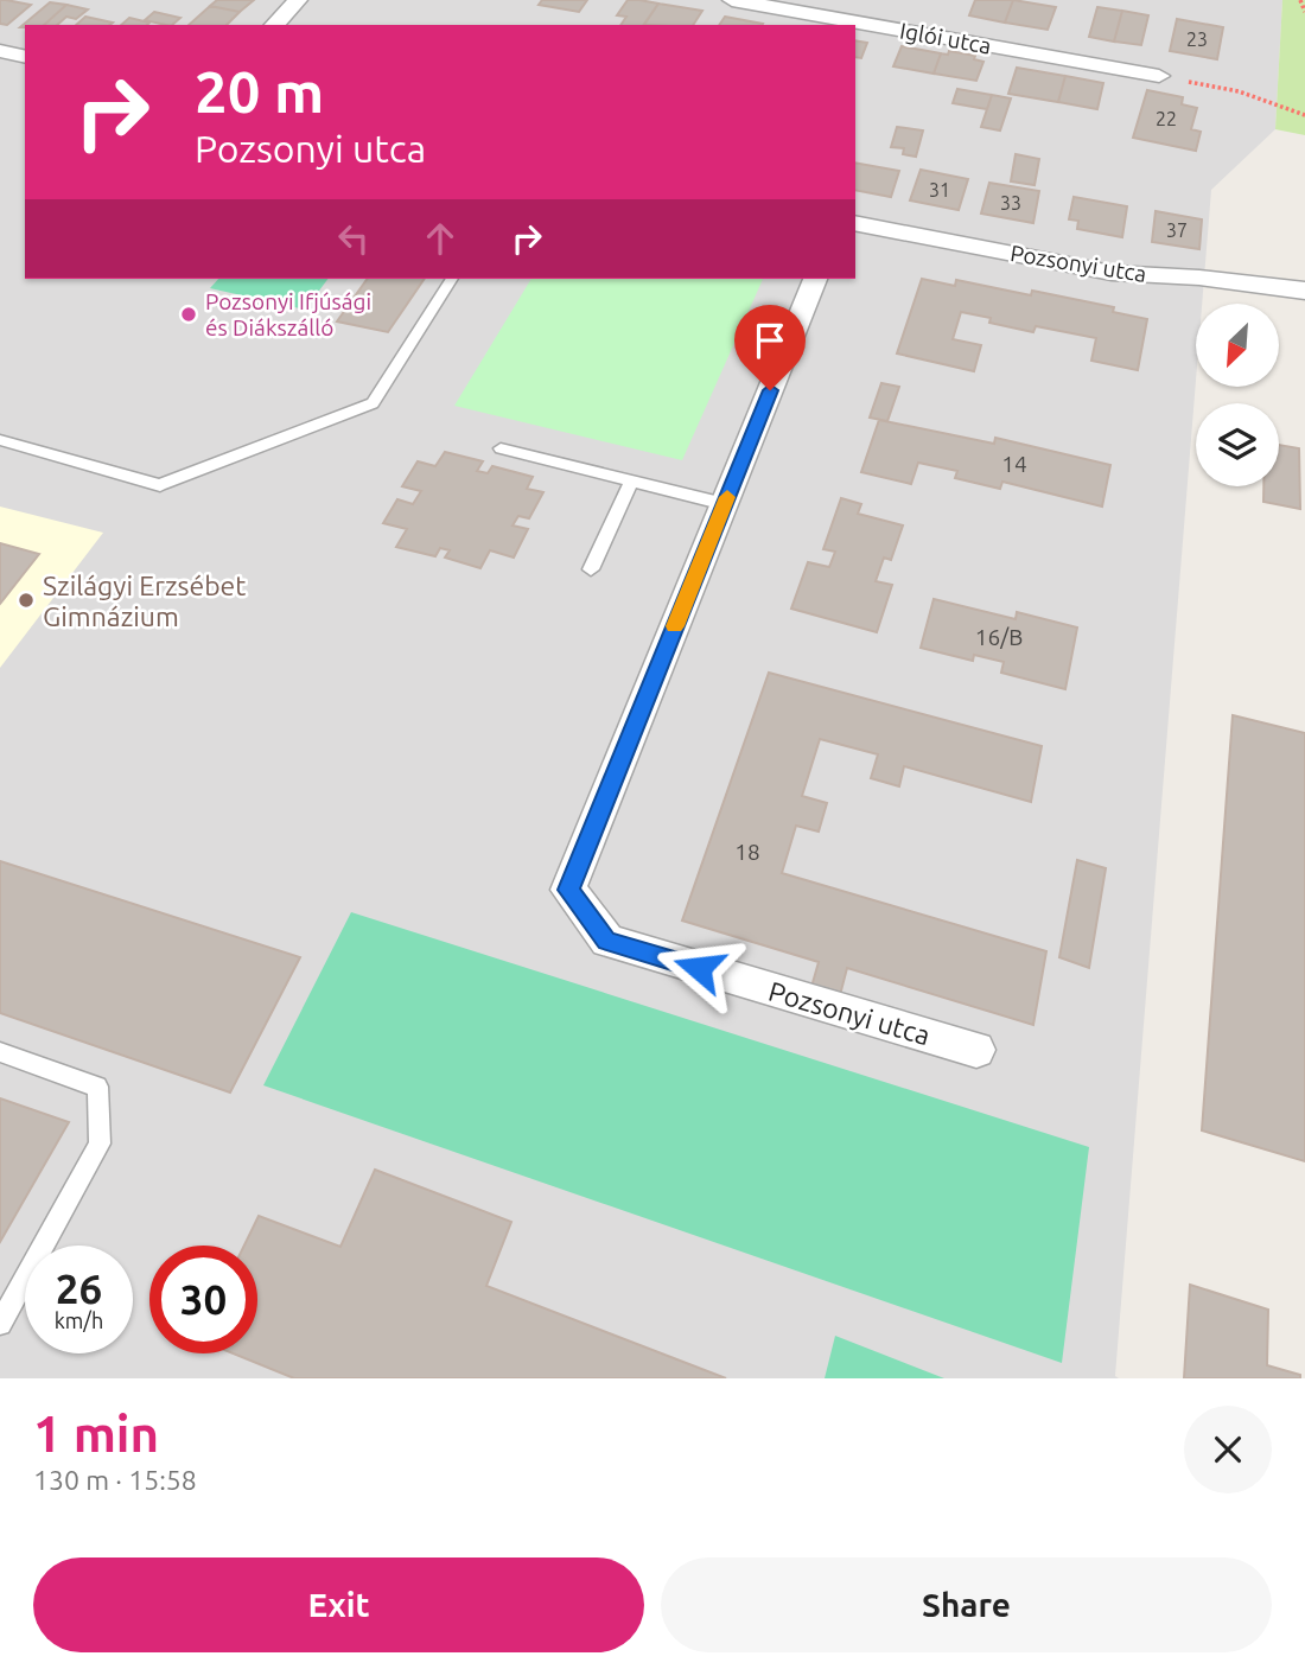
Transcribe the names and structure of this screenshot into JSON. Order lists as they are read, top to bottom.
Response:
{
  "streets": {
    "street": ["Iglói utca", "Pozsonyi utca"]
  },
  "places": ["Pozsonyi Ifjúsági és Diákszálló", "Szilágyi Erzsébet Gimnázium"],
  "house_numbers": [
    "23",
    "22",
    "31",
    "33",
    "37",
    "14",
    "16/B",
    "18"
  ],
  "north": "bottom left",
  "page": {
    "turn": ["20 m", "Pozsonyi utca"],
    "speed": "26 km/h",
    "limit": "30",
    "heading": ["1 min", "130 m · 15:58"],
    "buttons": ["Exit", "Share"]
  }
}
